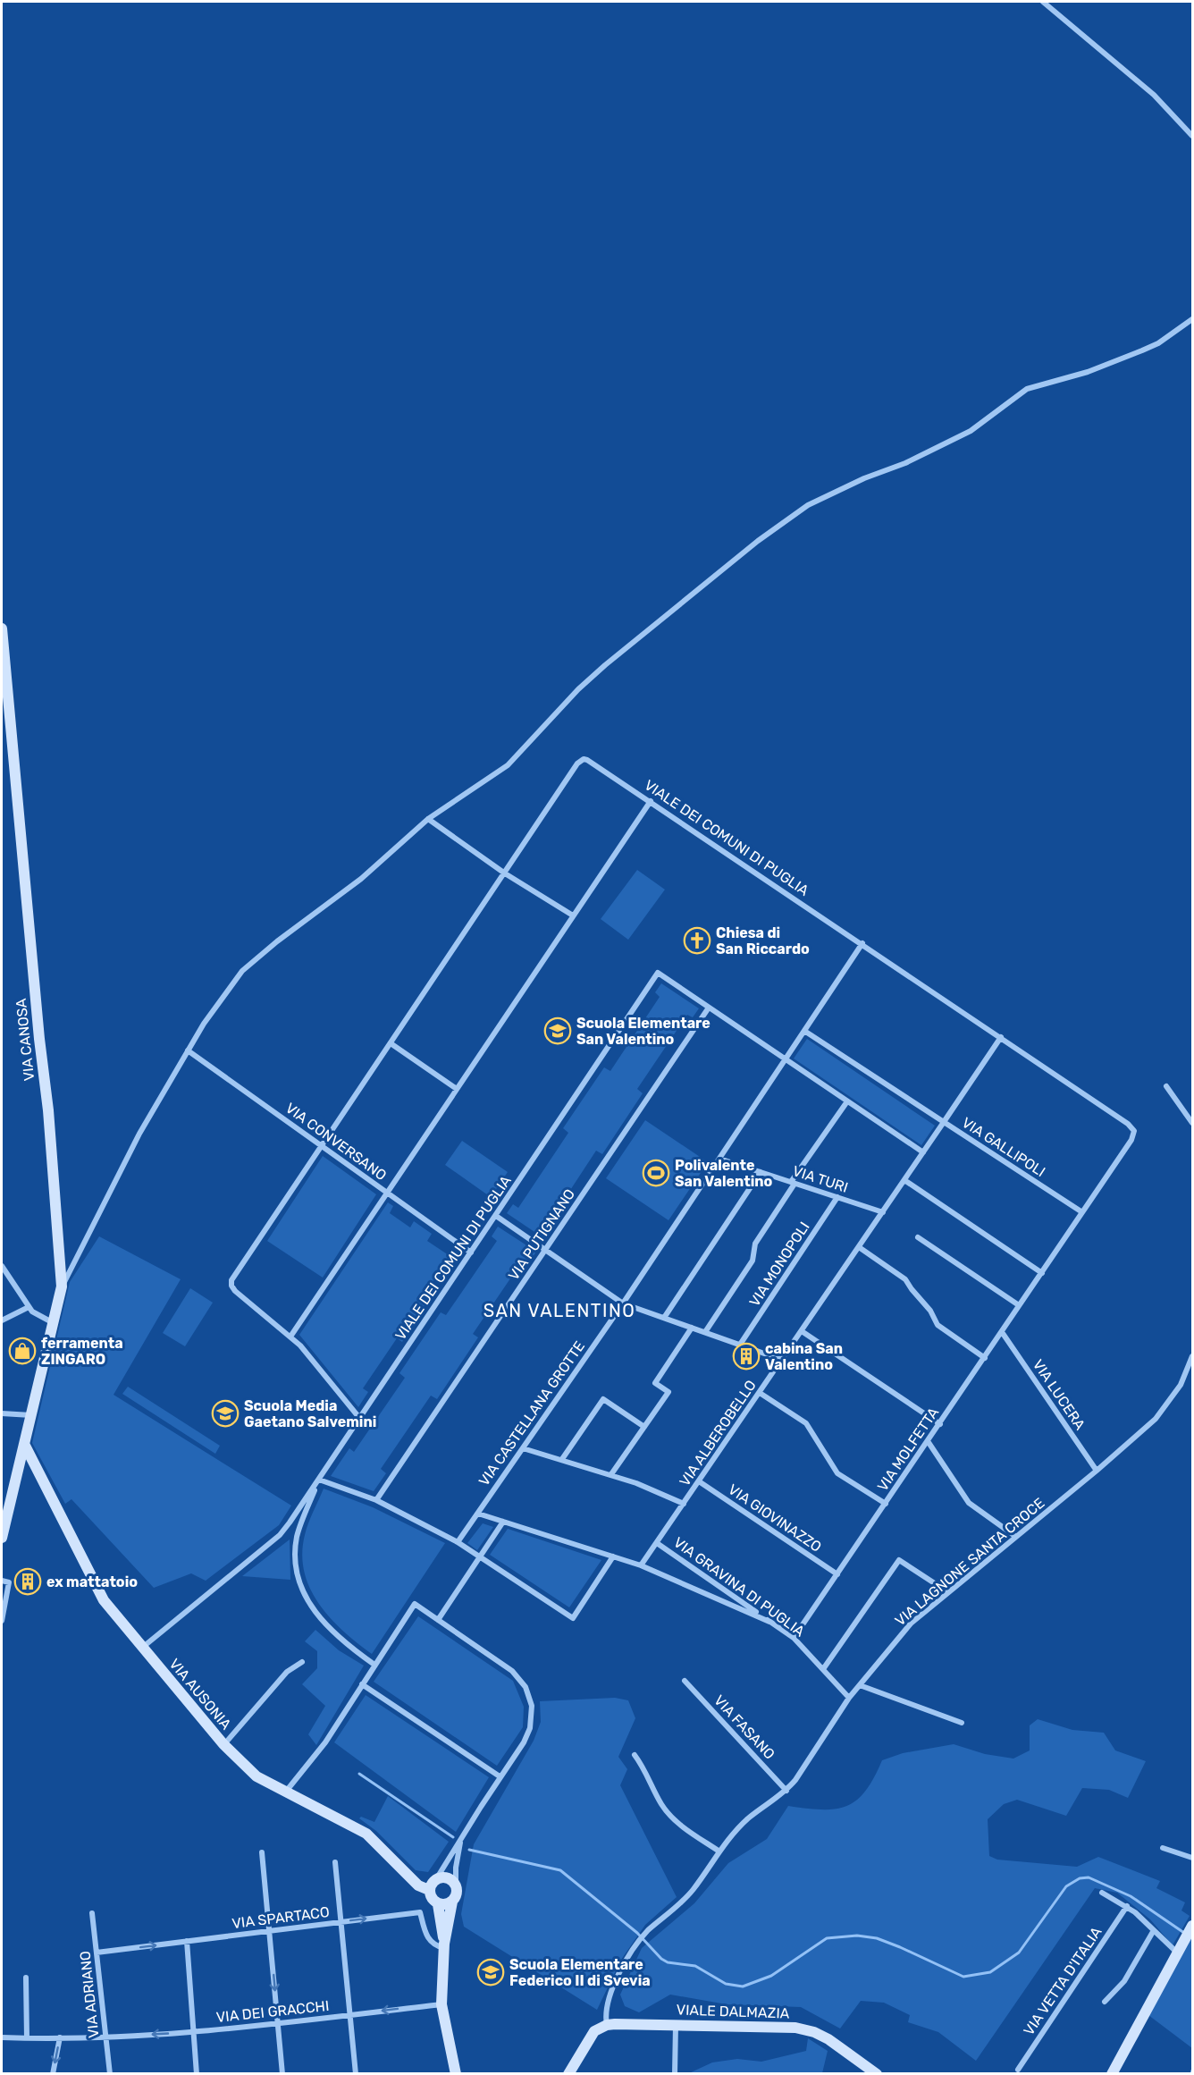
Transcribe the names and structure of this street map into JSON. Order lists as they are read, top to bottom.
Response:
{
  "streets": {
    "main road": ["VIA CANOSA", "VIA AUSONIA", "VIALE DALMAZIA"],
    "street": [
      "VIALE DEI COMUNI DI PUGLIA",
      "VIA CONVERSANO",
      "VIA GALLIPOLI",
      "VIA TURI",
      "VIA PUTIGNANO",
      "VIA MONOPOLI",
      "VIA LUCERA",
      "VIA CASTELLANA GROTTE",
      "VIA ALBEROBELLO",
      "VIA MOLFETTA",
      "VIA GIOVINAZZO",
      "VIA LAGNONE SANTA CROCE",
      "VIA GRAVINA DI PUGLIA",
      "VIA FASANO",
      "VIA SPARTACO",
      "VIA VETTA D'ITALIA",
      "VIA ADRIANO",
      "VIA DEI GRACCHI"
    ]
  },
  "crossings": [
    ["VIALE DEI COMUNI DI PUGLIA", "VIA CONVERSANO"],
    ["VIALE DEI COMUNI DI PUGLIA", "VIA GALLIPOLI"],
    ["VIALE DEI COMUNI DI PUGLIA", "VIA PUTIGNANO"],
    ["VIALE DEI COMUNI DI PUGLIA", "VIA CASTELLANA GROTTE"],
    ["VIALE DEI COMUNI DI PUGLIA", "VIA AUSONIA"],
    ["VIA CANOSA", "VIA AUSONIA"],
    ["VIA GALLIPOLI", "VIA ALBEROBELLO"],
    ["VIA TURI", "VIA MONOPOLI"],
    ["VIA TURI", "VIA CASTELLANA GROTTE"],
    ["VIA TURI", "VIA ALBEROBELLO"],
    ["VIA LUCERA", "VIA MOLFETTA"],
    ["VIA LUCERA", "VIA LAGNONE SANTA CROCE"],
    ["VIA ALBEROBELLO", "VIA GIOVINAZZO"],
    ["VIA ALBEROBELLO", "VIA GRAVINA DI PUGLIA"],
    ["VIA MOLFETTA", "VIA GIOVINAZZO"],
    ["VIA MOLFETTA", "VIA GRAVINA DI PUGLIA"],
    ["VIA LAGNONE SANTA CROCE", "VIA GRAVINA DI PUGLIA"],
    ["VIA LAGNONE SANTA CROCE", "VIA FASANO"],
    ["VIA LAGNONE SANTA CROCE", "VIALE DALMAZIA"],
    ["VIA SPARTACO", "VIA ADRIANO"],
    ["VIA ADRIANO", "VIA DEI GRACCHI"]
  ],
  "one_way": ["VIA SPARTACO", "VIA DEI GRACCHI"],
  "districts": ["SAN VALENTINO"],
  "places": {
    "church": ["Chiesa di San Riccardo"],
    "school or university": ["Scuola Elementare San Valentino", "Scuola Media Gaetano Salvemini", "Scuola Elementare Federico II di Svevia"],
    "sports": ["Polivalente San Valentino"],
    "shop": ["ferramenta ZINGARO"],
    "building": ["cabina San Valentino", "ex mattatoio"]
  }
}
